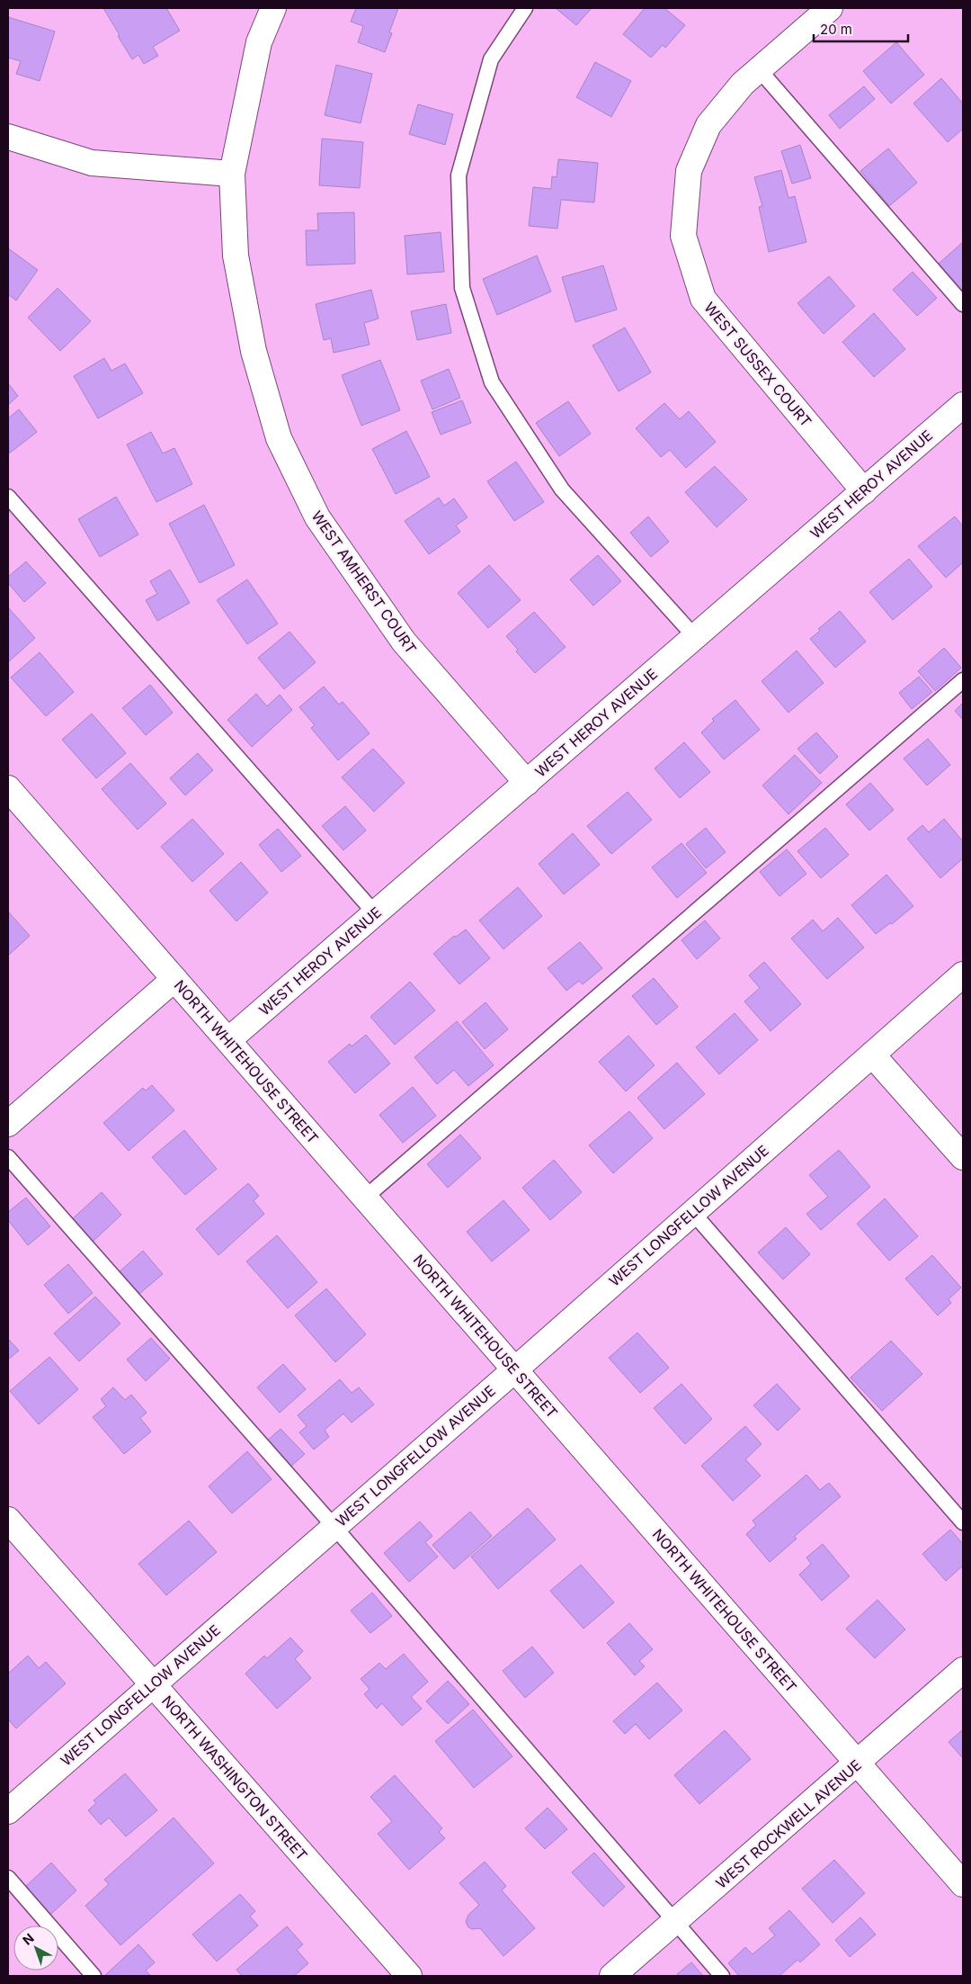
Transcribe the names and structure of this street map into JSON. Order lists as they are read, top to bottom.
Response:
{
  "streets": {
    "street": [
      "WEST SUSSEX COURT",
      "WEST HEROY AVENUE",
      "WEST AMHERST COURT",
      "NORTH WHITEHOUSE STREET",
      "WEST LONGFELLOW AVENUE",
      "NORTH WASHINGTON STREET",
      "WEST ROCKWELL AVENUE"
    ]
  },
  "crossings": [
    ["WEST SUSSEX COURT", "WEST HEROY AVENUE"],
    ["WEST HEROY AVENUE", "WEST AMHERST COURT"],
    ["WEST HEROY AVENUE", "NORTH WHITEHOUSE STREET"],
    ["NORTH WHITEHOUSE STREET", "WEST LONGFELLOW AVENUE"],
    ["NORTH WHITEHOUSE STREET", "WEST ROCKWELL AVENUE"],
    ["WEST LONGFELLOW AVENUE", "NORTH WASHINGTON STREET"]
  ],
  "scale_bar": "20 m",
  "north": "top left"
}
